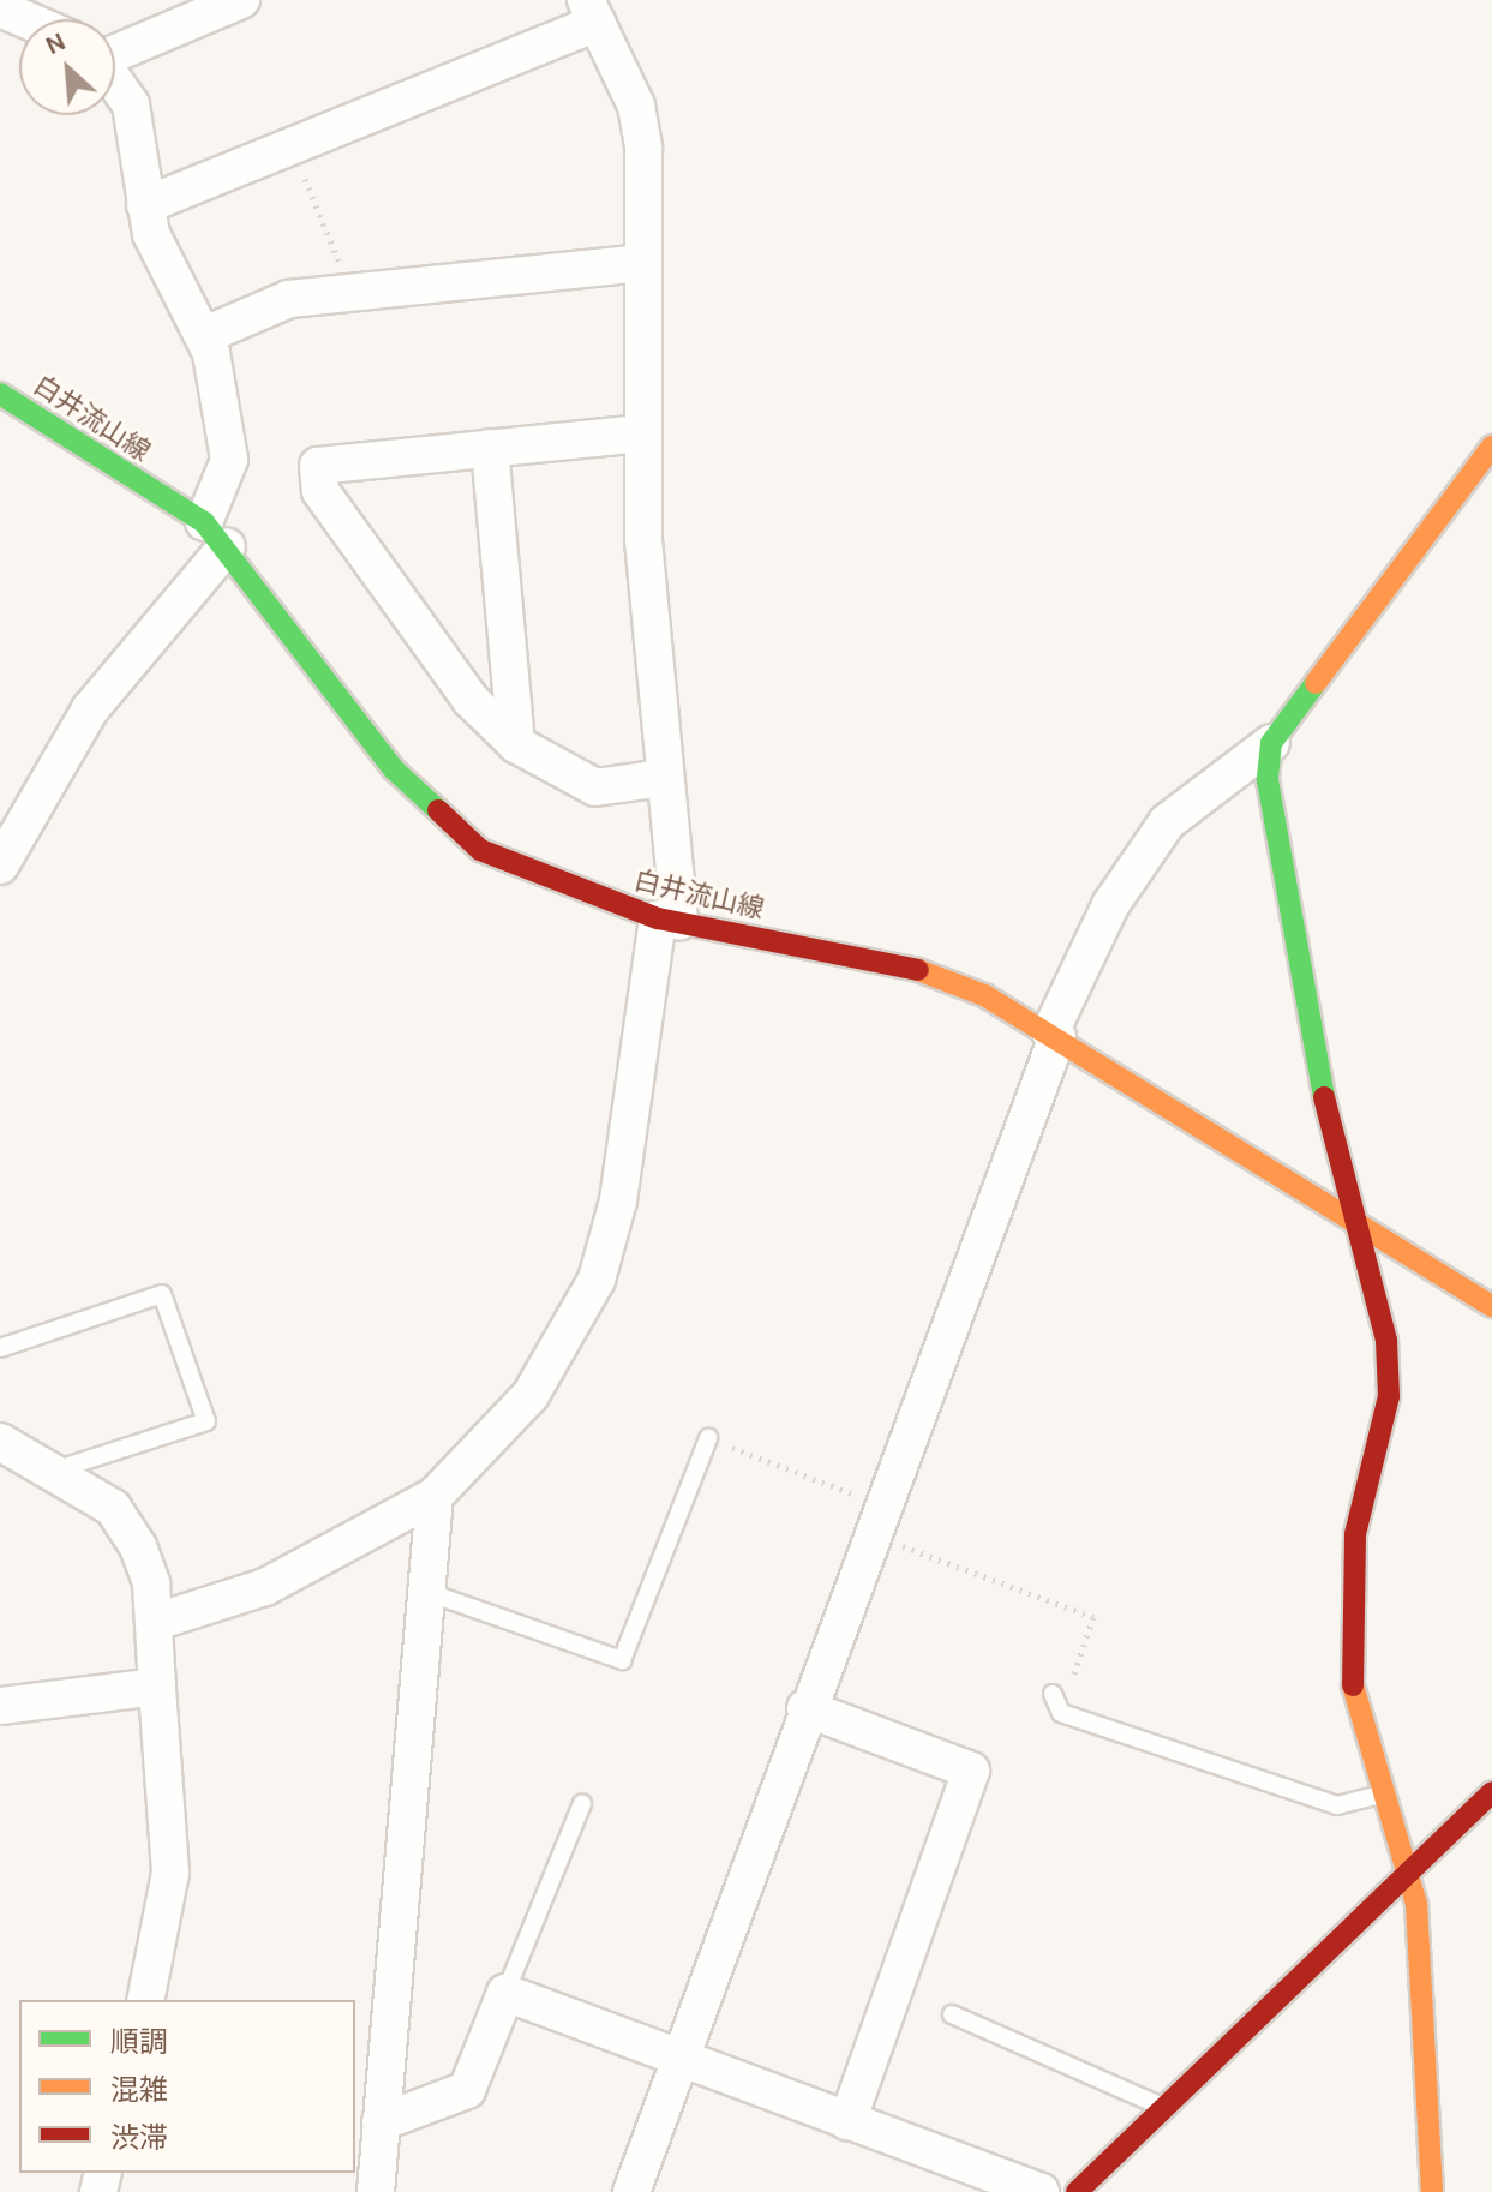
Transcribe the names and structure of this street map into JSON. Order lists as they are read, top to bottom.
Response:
{
  "streets": {
    "street": ["白井流山線"]
  },
  "legend": ["順調", "混雑", "渋滞"],
  "north": "top left"
}
